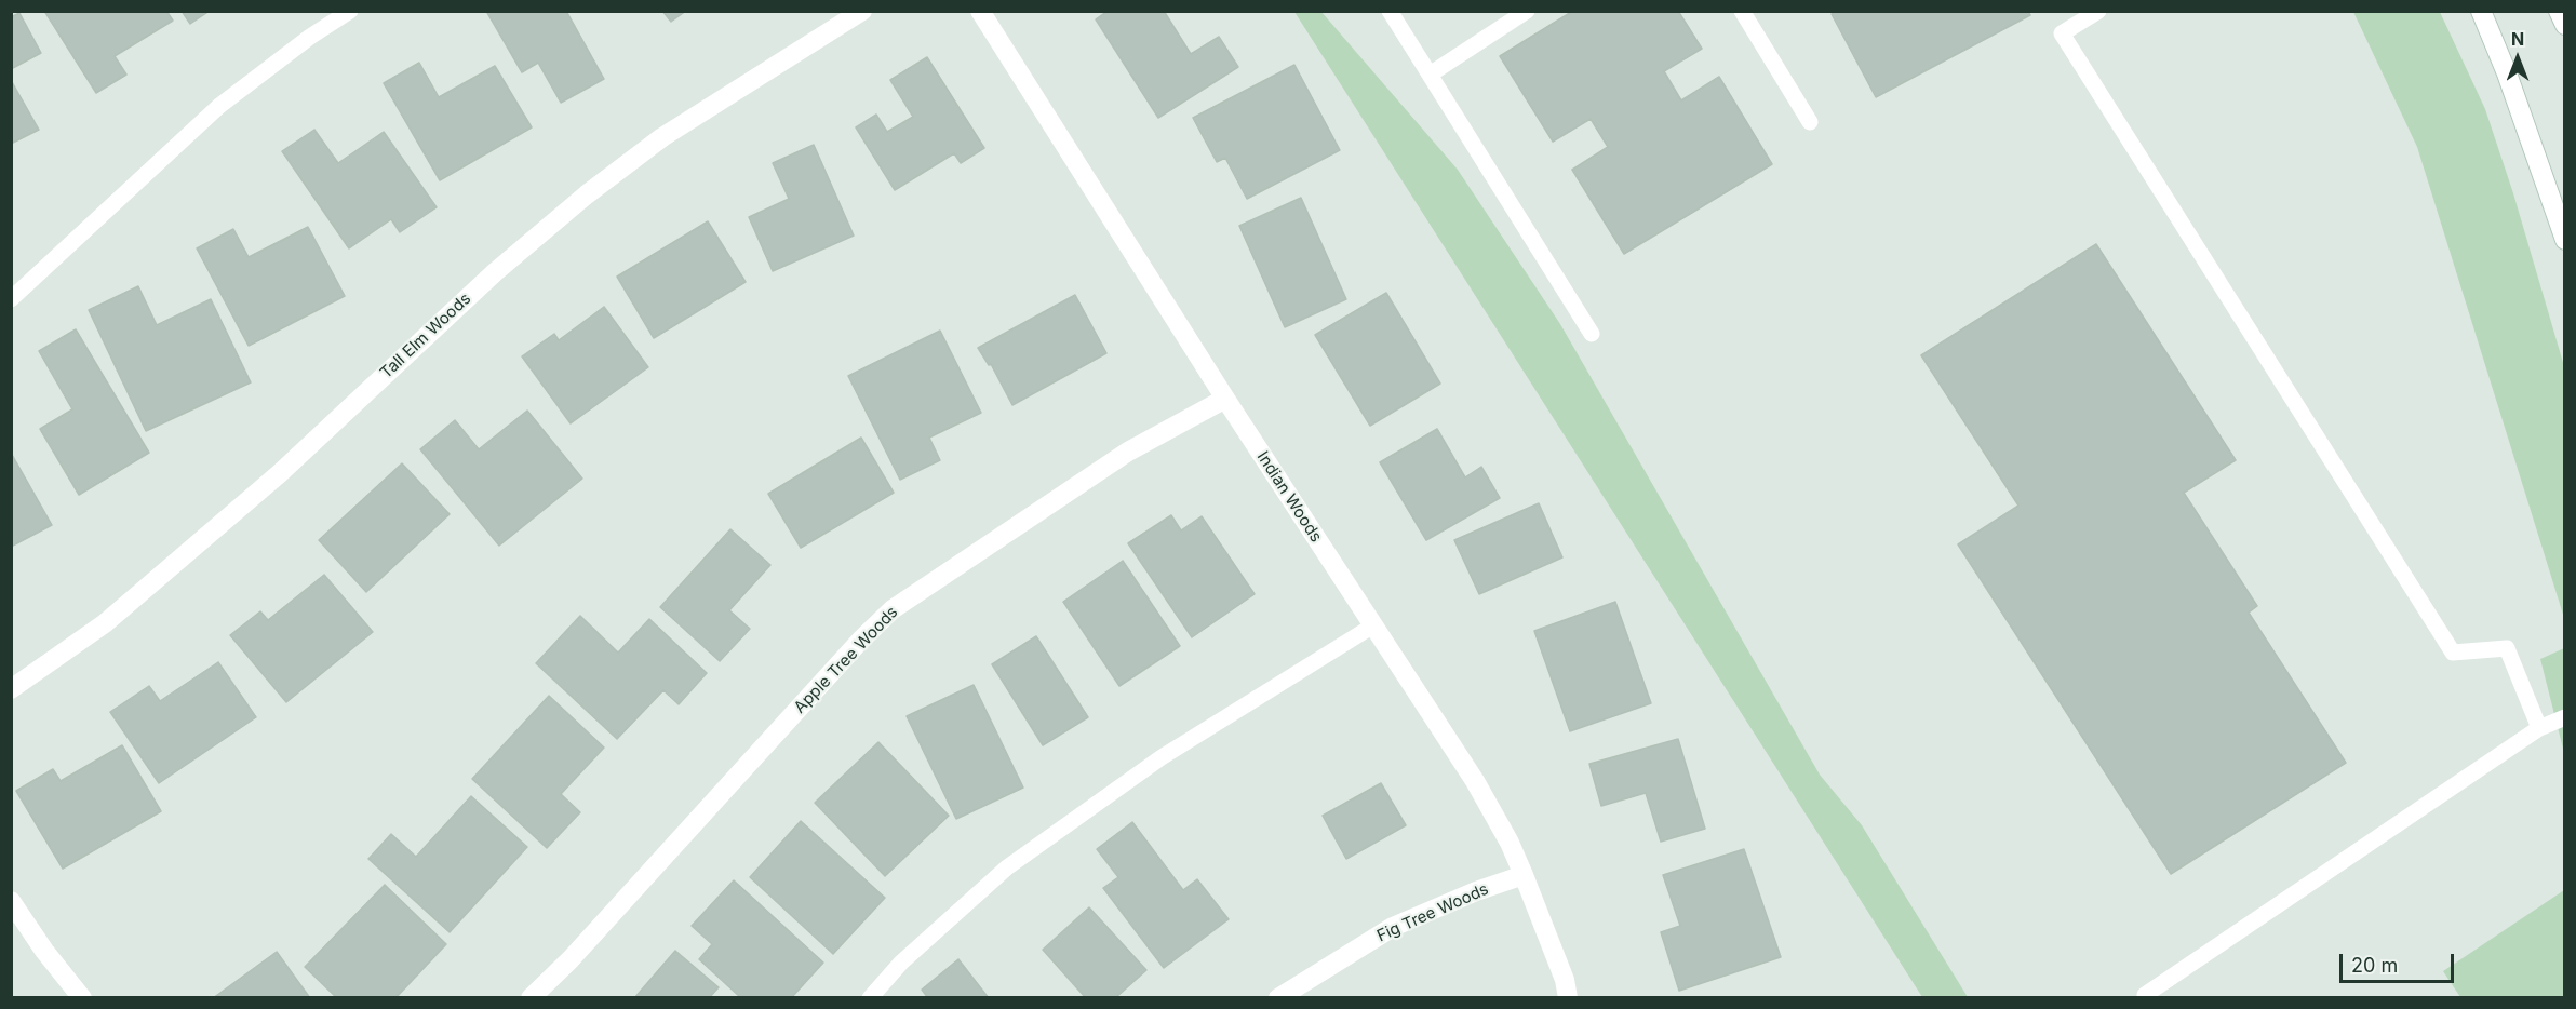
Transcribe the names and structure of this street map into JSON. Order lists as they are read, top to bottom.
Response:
{
  "streets": {
    "street": [
      "Tall Elm Woods",
      "Indian Woods",
      "Apple Tree Woods",
      "Fig Tree Woods"
    ]
  },
  "crossings": [
    ["Indian Woods", "Apple Tree Woods"],
    ["Indian Woods", "Fig Tree Woods"]
  ],
  "scale_bar": "20 m",
  "north": "top"
}
